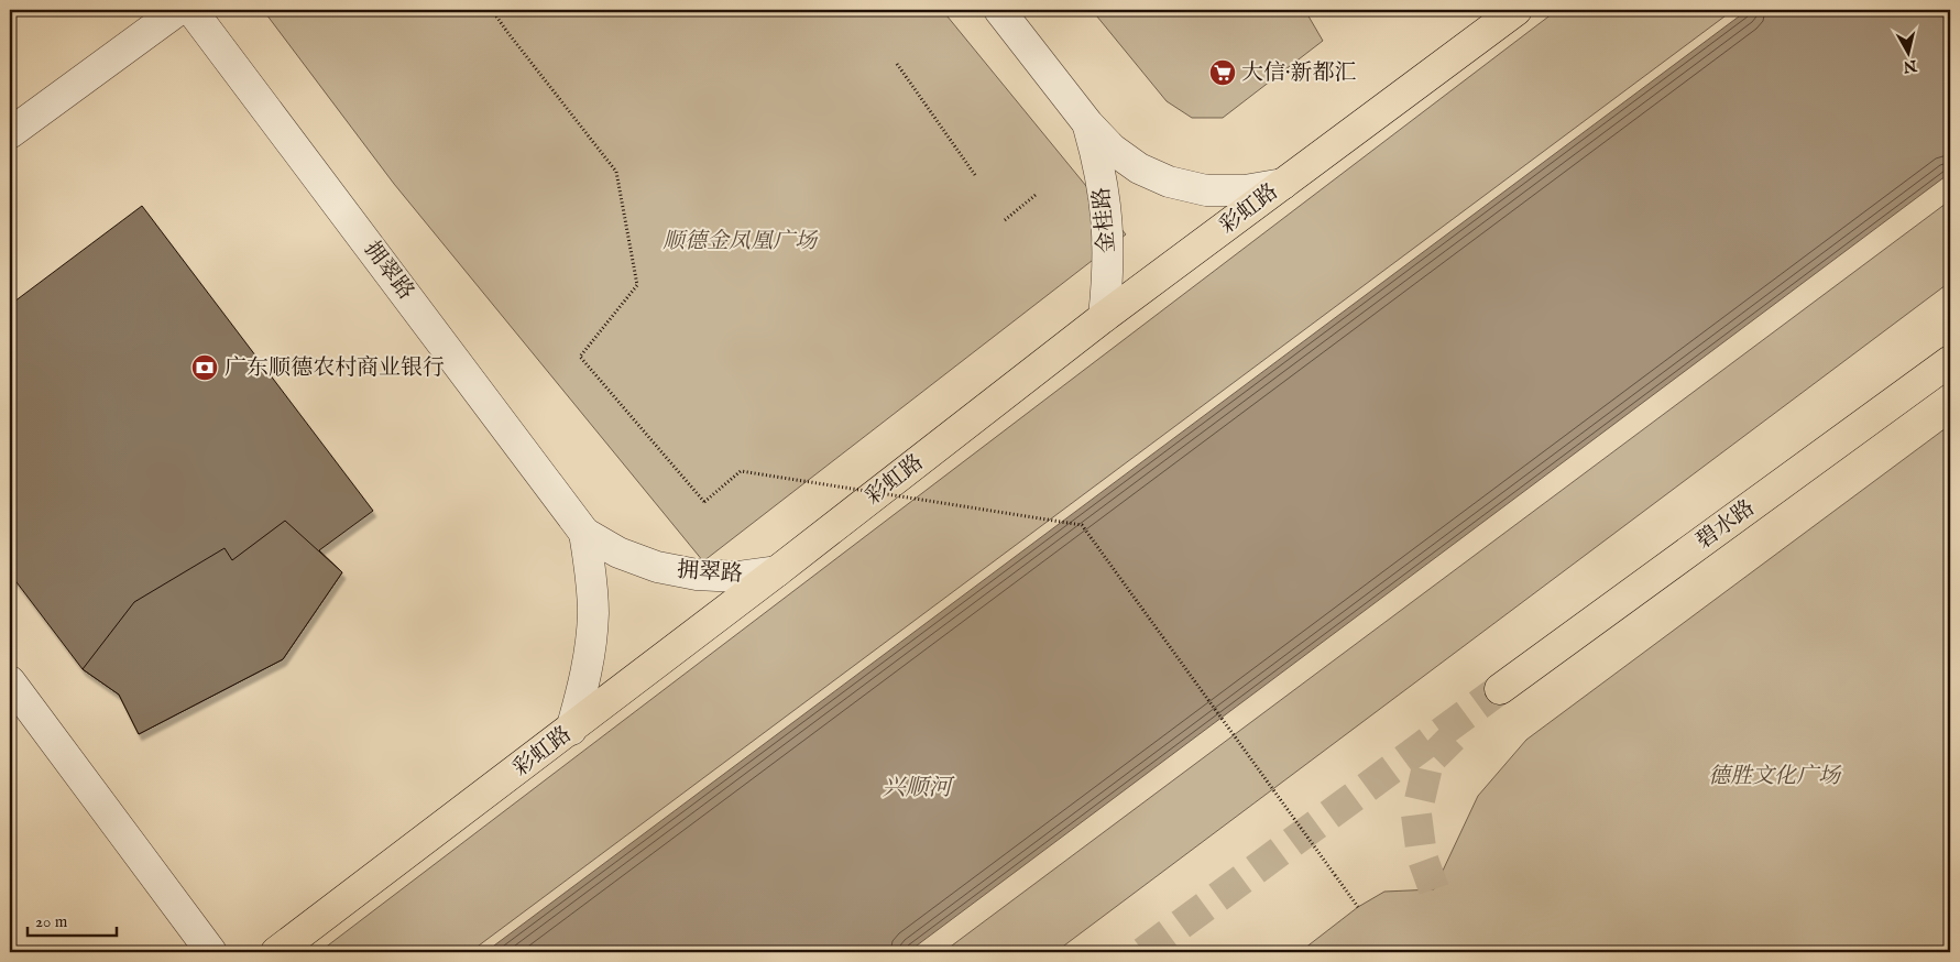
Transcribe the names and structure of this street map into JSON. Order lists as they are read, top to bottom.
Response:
{
  "streets": {
    "main road": ["彩虹路", "碧水路"],
    "street": ["金桂路", "拥翠路"]
  },
  "crossings": [
    ["彩虹路", "金桂路"],
    ["彩虹路", "拥翠路"]
  ],
  "water": ["兴顺河"],
  "parks": ["顺德金凤凰广场", "德胜文化广场"],
  "places": {
    "supermarket": ["大信·新都汇"],
    "bank": ["广东顺德农村商业银行"]
  },
  "scale_bar": "20 m",
  "north": "bottom"
}
